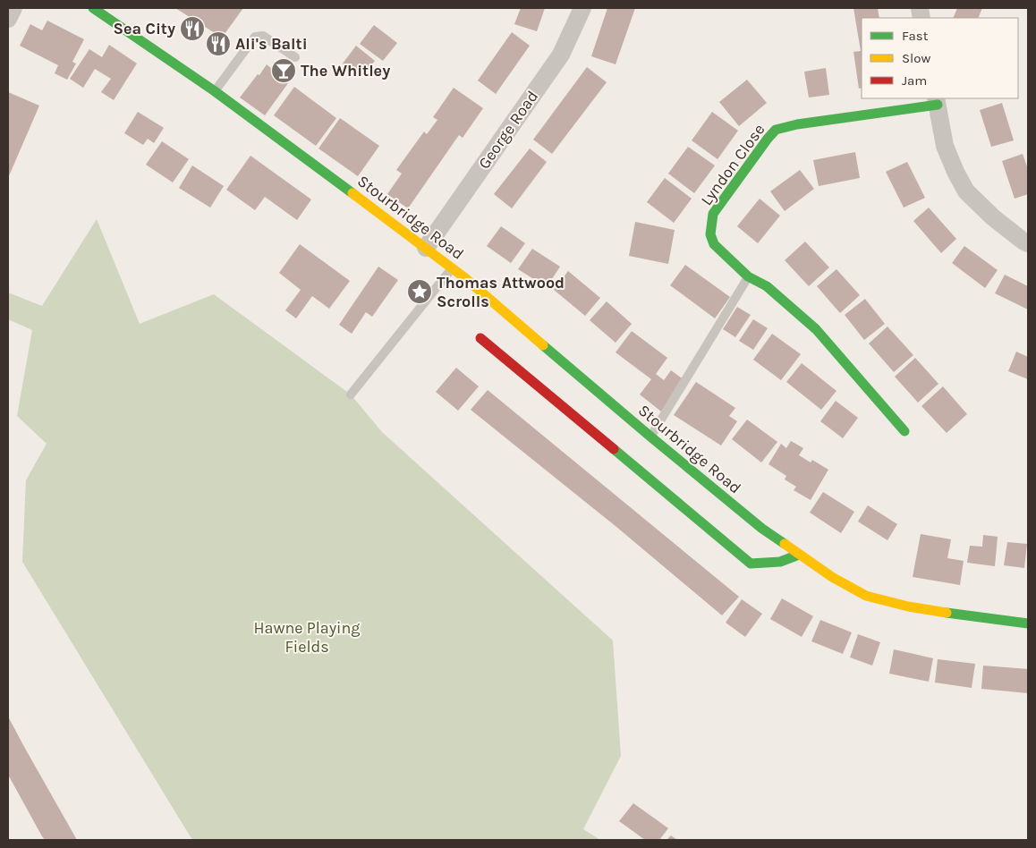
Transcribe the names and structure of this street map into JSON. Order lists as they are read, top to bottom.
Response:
{
  "streets": {
    "main road": ["Lyndon Close", "Stourbridge Road"],
    "street": ["George Road"]
  },
  "crossings": [
    ["George Road", "Stourbridge Road"]
  ],
  "parks": ["Hawne Playing Fields"],
  "places": {
    "restaurant": ["Sea City", "Ali's Balti"],
    "bar": ["The Whitley"],
    "place": ["Thomas Attwood Scrolls"]
  },
  "legend": ["Fast", "Slow", "Jam"]
}
